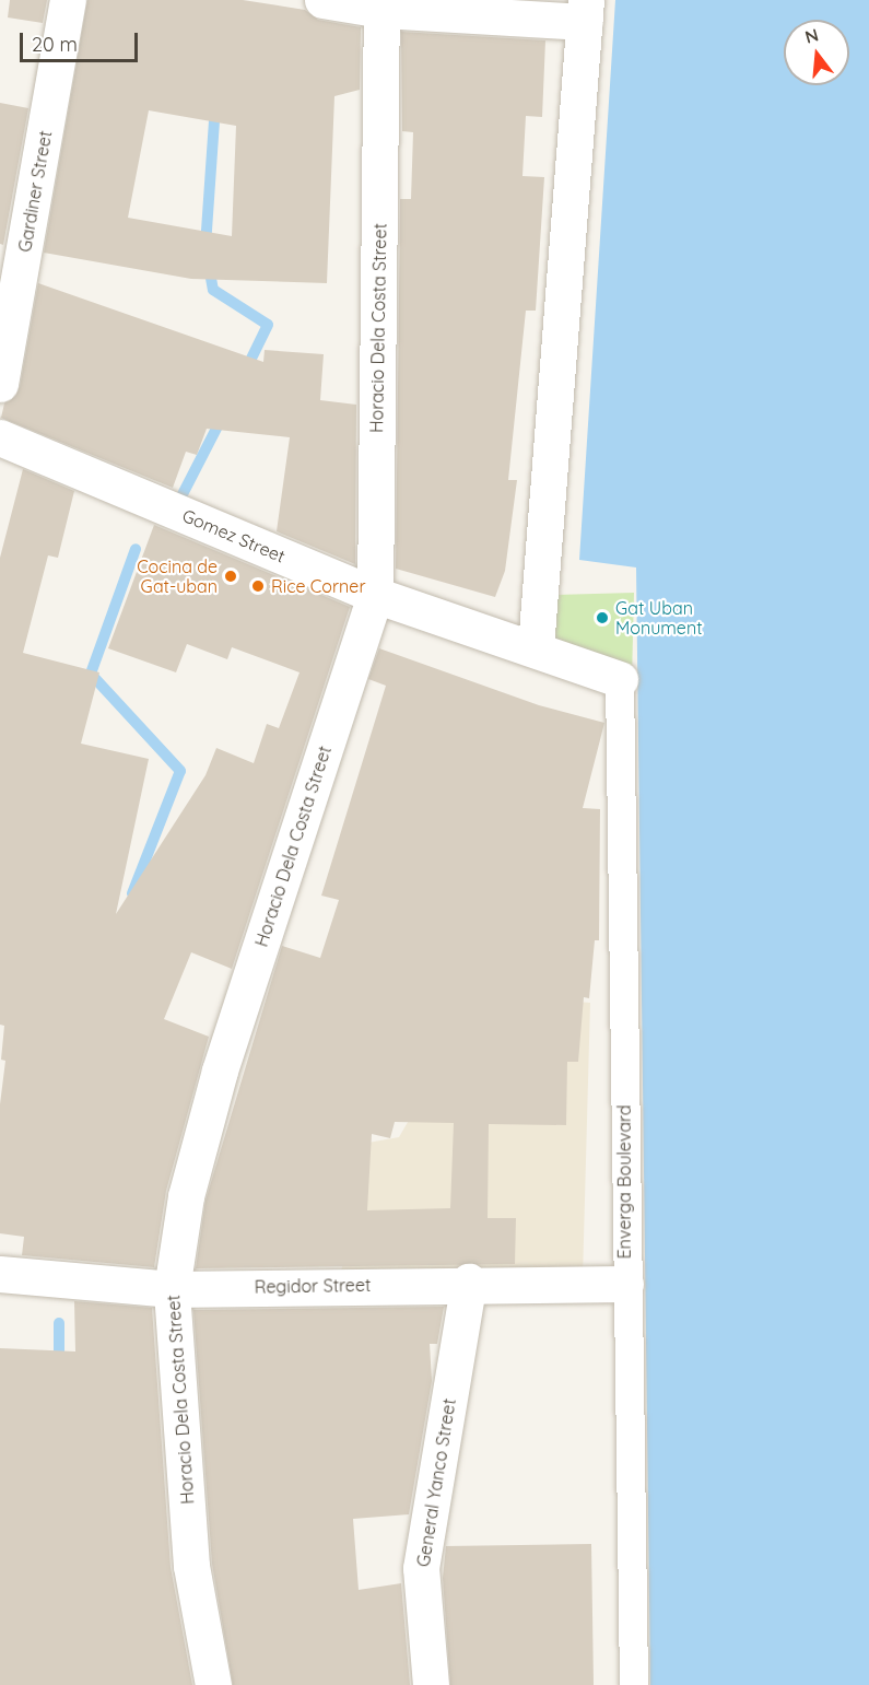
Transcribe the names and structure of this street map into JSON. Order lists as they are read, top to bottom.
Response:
{
  "streets": {
    "street": [
      "Gardiner Street",
      "Horacio Dela Costa Street",
      "Gomez Street",
      "Enverga Boulevard",
      "Regidor Street",
      "General Yanco Street"
    ]
  },
  "crossings": [
    ["Horacio Dela Costa Street", "Gomez Street"],
    ["Horacio Dela Costa Street", "Regidor Street"],
    ["Gomez Street", "Enverga Boulevard"],
    ["Enverga Boulevard", "Regidor Street"],
    ["Regidor Street", "General Yanco Street"]
  ],
  "places": ["Cocina de Gat-uban", "Rice Corner", "Gat Uban Monument"],
  "scale_bar": "20 m",
  "north": "top"
}
